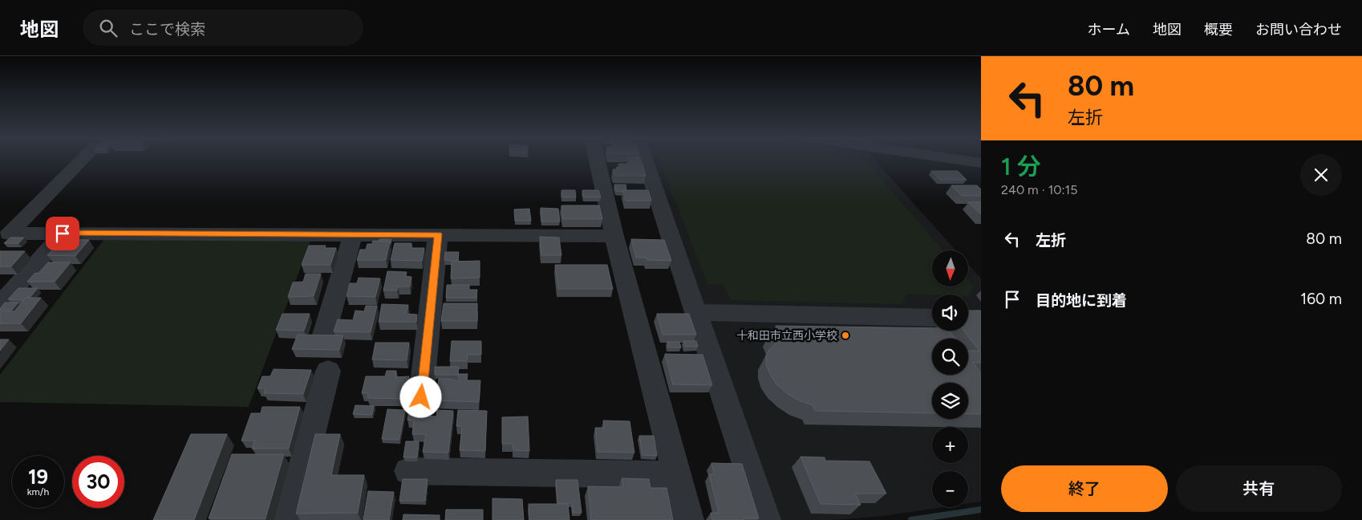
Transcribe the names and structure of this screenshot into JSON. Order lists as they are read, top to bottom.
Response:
{
  "places": ["十和田市立西小学校"],
  "north": "bottom",
  "page": {
    "header": "地図",
    "search": "ここで検索",
    "nav": [
      "ホーム",
      "地図",
      "概要",
      "お問い合わせ"
    ],
    "turn": ["80 m", "左折"],
    "heading": ["1 分", "240 m · 10:15"],
    "list": [
      {
        "name": "左折",
        "value": "80 m"
      },
      {
        "name": "目的地に到着",
        "value": "160 m"
      }
    ],
    "map_buttons": ["+", "−"],
    "speed": "19 km/h",
    "limit": "30",
    "buttons": ["終了", "共有"]
  }
}
